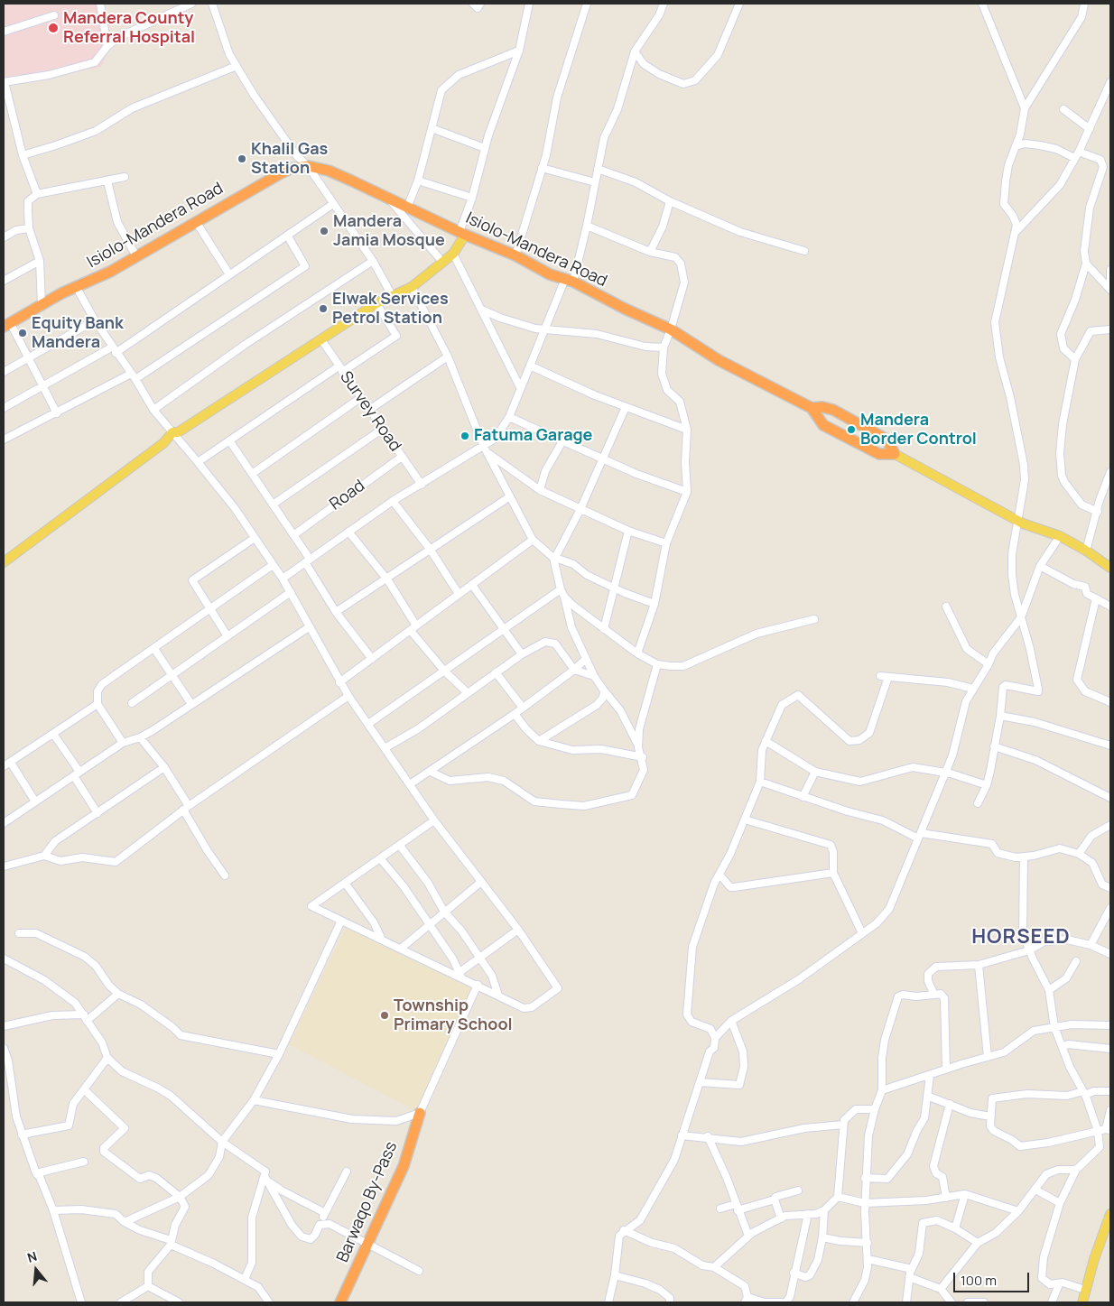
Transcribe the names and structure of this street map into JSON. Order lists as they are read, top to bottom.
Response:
{
  "streets": {
    "highway": ["Isiolo-Mandera Road", "Barwaqo By-Pass"],
    "street": ["Survey Road", "Road"]
  },
  "crossings": [
    ["Survey Road", "Road"]
  ],
  "districts": ["HORSEED"],
  "places": [
    "Mandera County Referral Hospital",
    "Khalil Gas Station",
    "Mandera Jamia Mosque",
    "Elwak Services Petrol Station",
    "Equity Bank Mandera",
    "Mandera Border Control",
    "Fatuma Garage",
    "Township Primary School"
  ],
  "scale_bar": "100 m",
  "north": "top"
}
